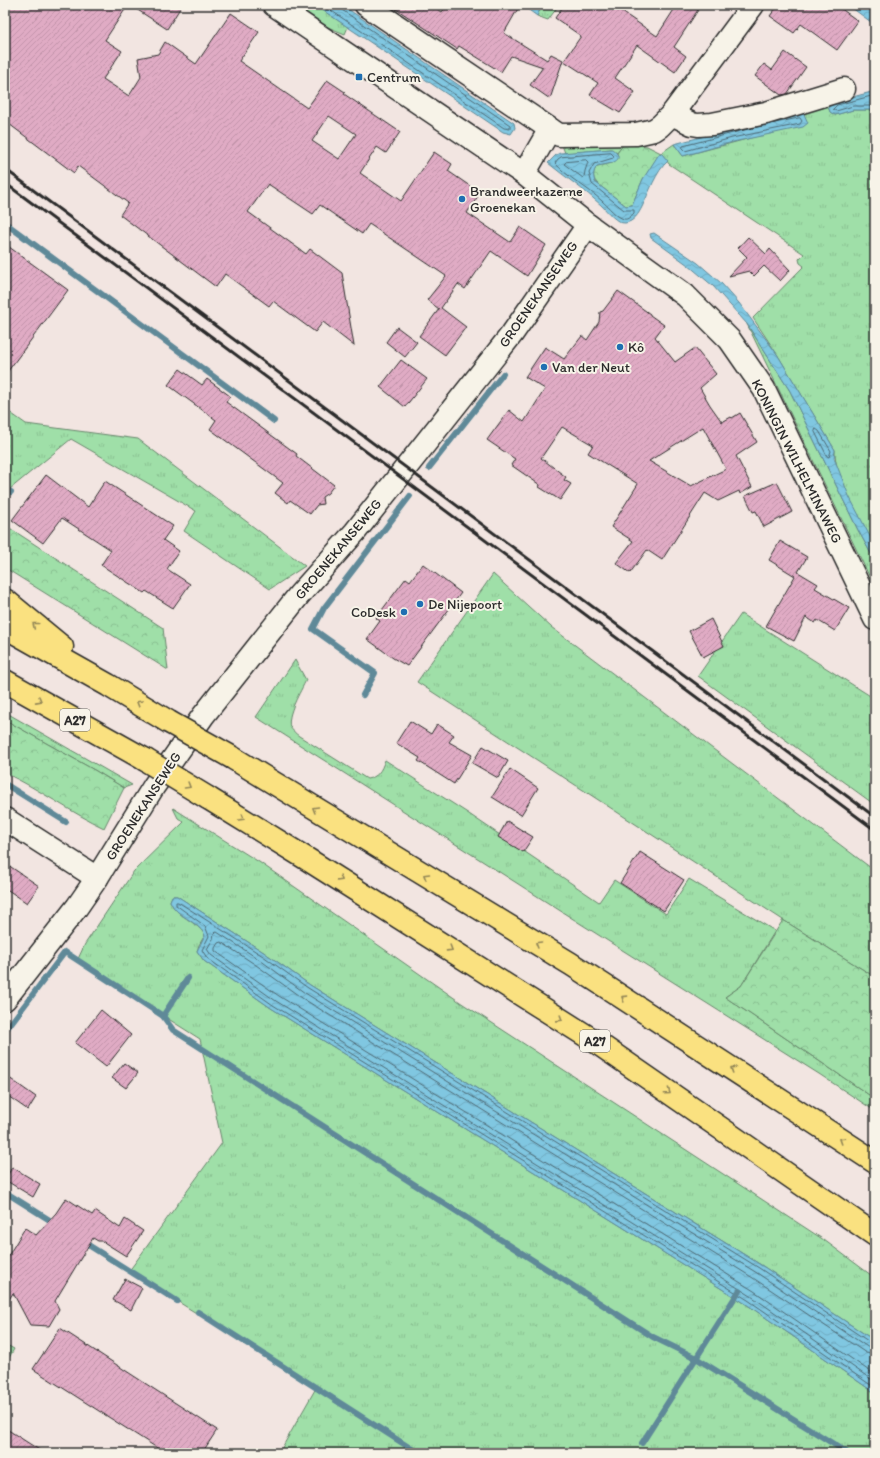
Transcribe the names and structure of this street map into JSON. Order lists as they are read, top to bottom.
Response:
{
  "streets": {
    "highway": ["A27"],
    "street": ["GROENEKANSEWEG", "KONINGIN WILHELMINAWEG"]
  },
  "crossings": [
    ["GROENEKANSEWEG", "KONINGIN WILHELMINAWEG"]
  ],
  "places": {
    "transit": ["Centrum"],
    "other": [
      "Brandweerkazerne Groenekan",
      "Kô",
      "Van der Neut",
      "De Nijepoort",
      "CoDesk"
    ]
  }
}
